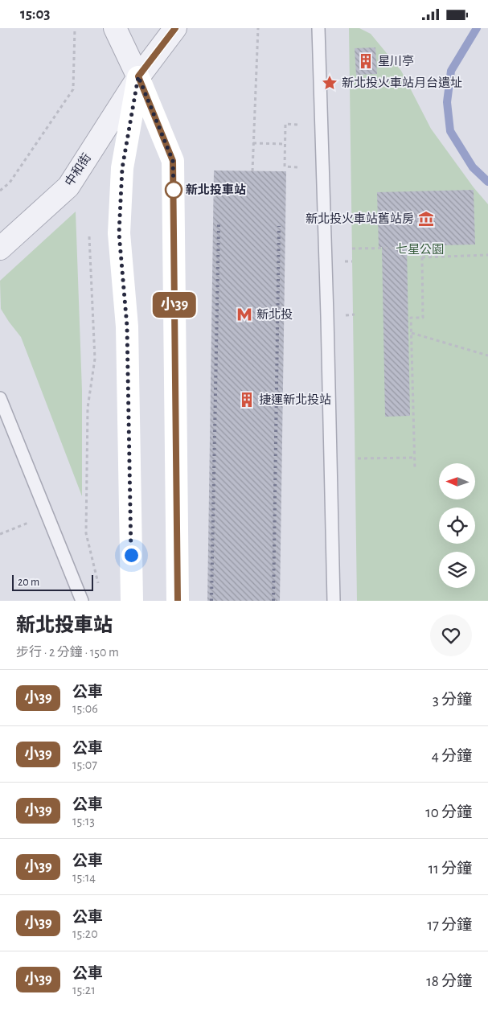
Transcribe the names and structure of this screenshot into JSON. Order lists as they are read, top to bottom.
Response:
{
  "streets": {
    "street": ["中和街"]
  },
  "parks": ["七星公園"],
  "places": {
    "building": ["星川亭", "捷運新北投站"],
    "place": ["新北投火車站月台遺址"],
    "other": ["新北投車站"],
    "museum": ["新北投火車站舊站房"],
    "metro station": ["新北投"]
  },
  "lines": ["bus line 小39"],
  "scale_bar": "20 m",
  "north": "left",
  "page": {
    "status": "15:03",
    "on_map": "小39",
    "scale": "20 m",
    "heading": ["新北投車站", "步行 · 2 分鐘 · 150 m"],
    "list": [
      {
        "mark": "小39",
        "name": "公車",
        "note": "15:06",
        "value": "3 分鐘"
      },
      {
        "mark": "小39",
        "name": "公車",
        "note": "15:07",
        "value": "4 分鐘"
      },
      {
        "mark": "小39",
        "name": "公車",
        "note": "15:13",
        "value": "10 分鐘"
      },
      {
        "mark": "小39",
        "name": "公車",
        "note": "15:14",
        "value": "11 分鐘"
      },
      {
        "mark": "小39",
        "name": "公車",
        "note": "15:20",
        "value": "17 分鐘"
      },
      {
        "mark": "小39",
        "name": "公車",
        "note": "15:21",
        "value": "18 分鐘"
      }
    ]
  }
}
